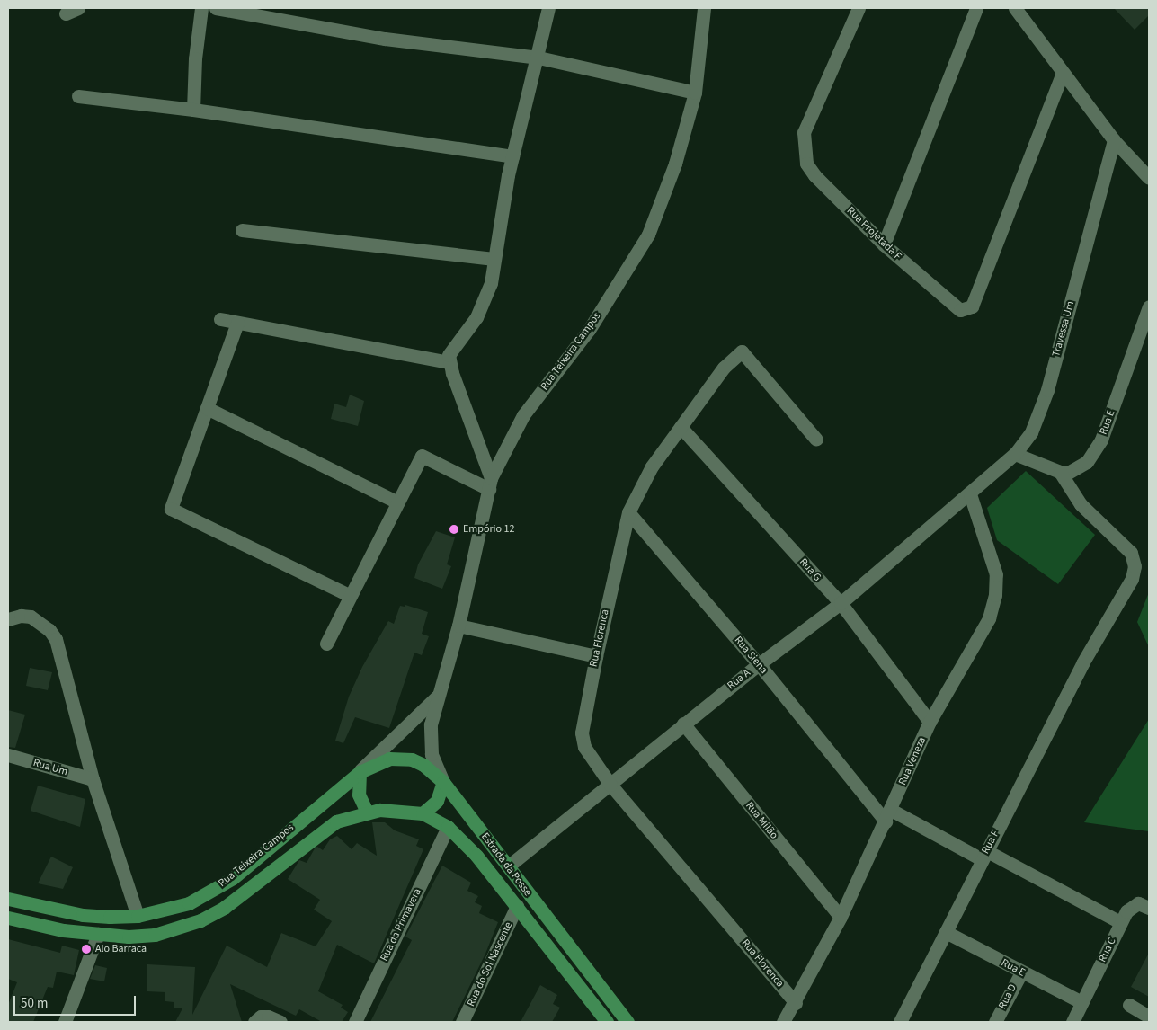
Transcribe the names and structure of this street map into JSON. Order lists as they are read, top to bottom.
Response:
{
  "streets": {
    "main road": ["Rua Teixeira Campos", "Estrada da Posse"],
    "street": [
      "Rua Projetada F",
      "Travessa Um",
      "Rua E",
      "Rua G",
      "Rua Florenca",
      "Rua Siena",
      "Rua A",
      "Rua Veneza",
      "Rua Um",
      "Rua Milão",
      "Rua F",
      "Rua da Primavera",
      "Rua C",
      "Rua do Sol Nascente",
      "Rua D"
    ]
  },
  "crossings": [
    ["Travessa Um", "Rua A"],
    ["Travessa Um", "Rua Veneza"],
    ["Rua Teixeira Campos", "Estrada da Posse"],
    ["Rua E", "Rua F"],
    ["Rua E", "Rua C"],
    ["Rua E", "Rua D"],
    ["Rua G", "Rua Florenca"],
    ["Rua G", "Rua A"],
    ["Rua G", "Rua Veneza"],
    ["Rua Florenca", "Rua Siena"],
    ["Rua Florenca", "Rua A"],
    ["Rua Florenca", "Rua Veneza"],
    ["Rua Siena", "Rua A"],
    ["Rua Siena", "Rua Veneza"],
    ["Rua A", "Rua Veneza"],
    ["Rua A", "Rua Milão"],
    ["Rua A", "Estrada da Posse"],
    ["Rua Veneza", "Rua Milão"],
    ["Estrada da Posse", "Rua da Primavera"],
    ["Estrada da Posse", "Rua do Sol Nascente"]
  ],
  "places": ["Empório 12", "Alo Barraca"],
  "scale_bar": "50 m"
}
